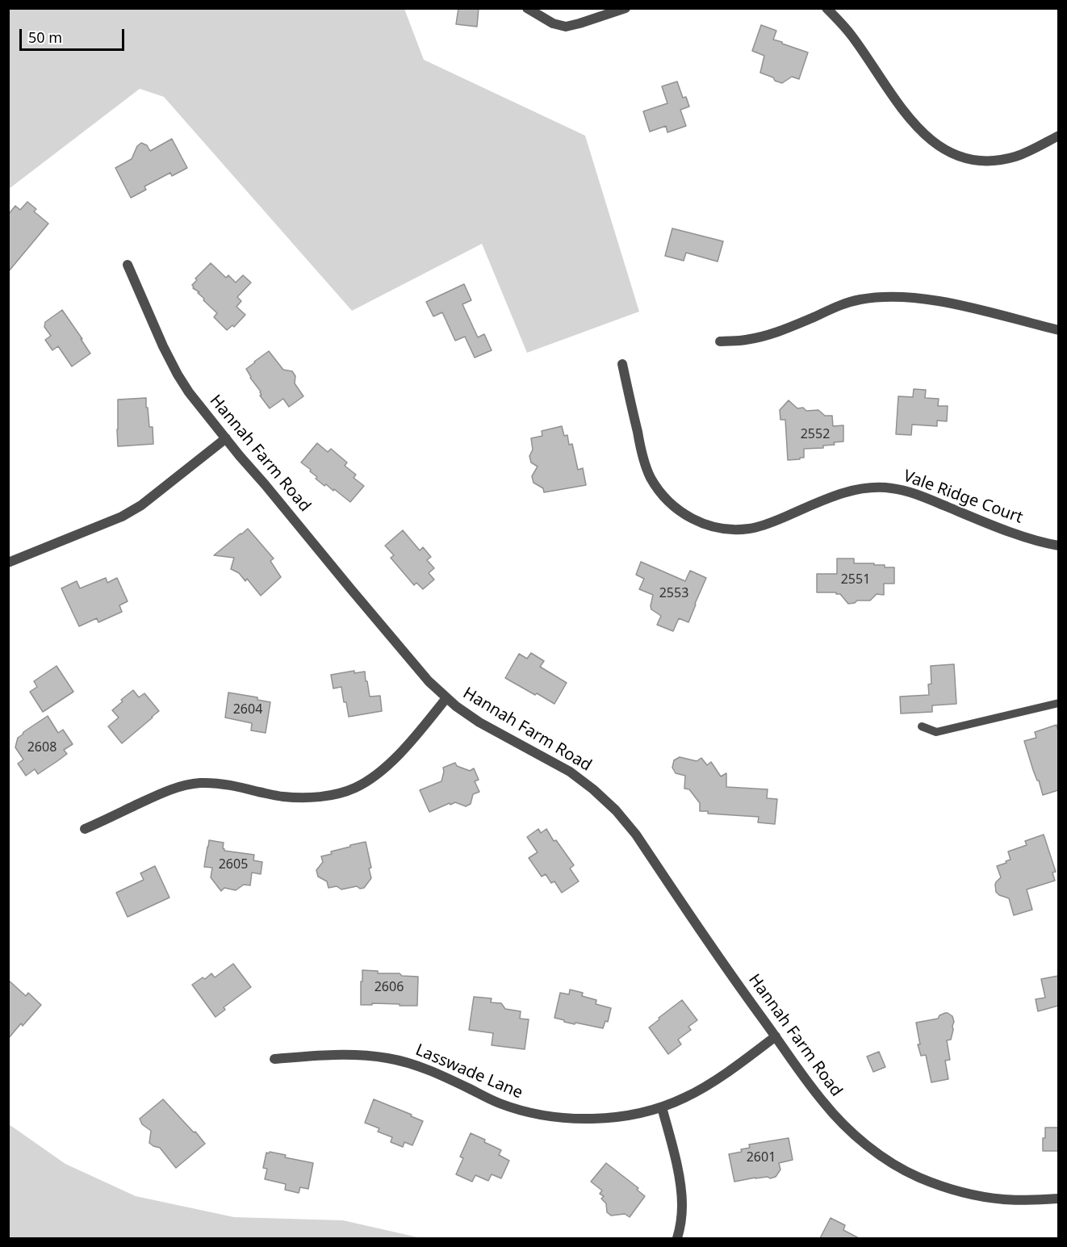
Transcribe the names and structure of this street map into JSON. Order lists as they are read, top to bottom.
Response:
{
  "streets": {
    "street": ["Hannah Farm Road", "Vale Ridge Court", "Lasswade Lane"]
  },
  "crossings": [
    ["Hannah Farm Road", "Lasswade Lane"]
  ],
  "house_numbers": [
    "2552",
    "2551",
    "2553",
    "2604",
    "2608",
    "2605",
    "2606",
    "2601"
  ],
  "scale_bar": "50 m"
}
